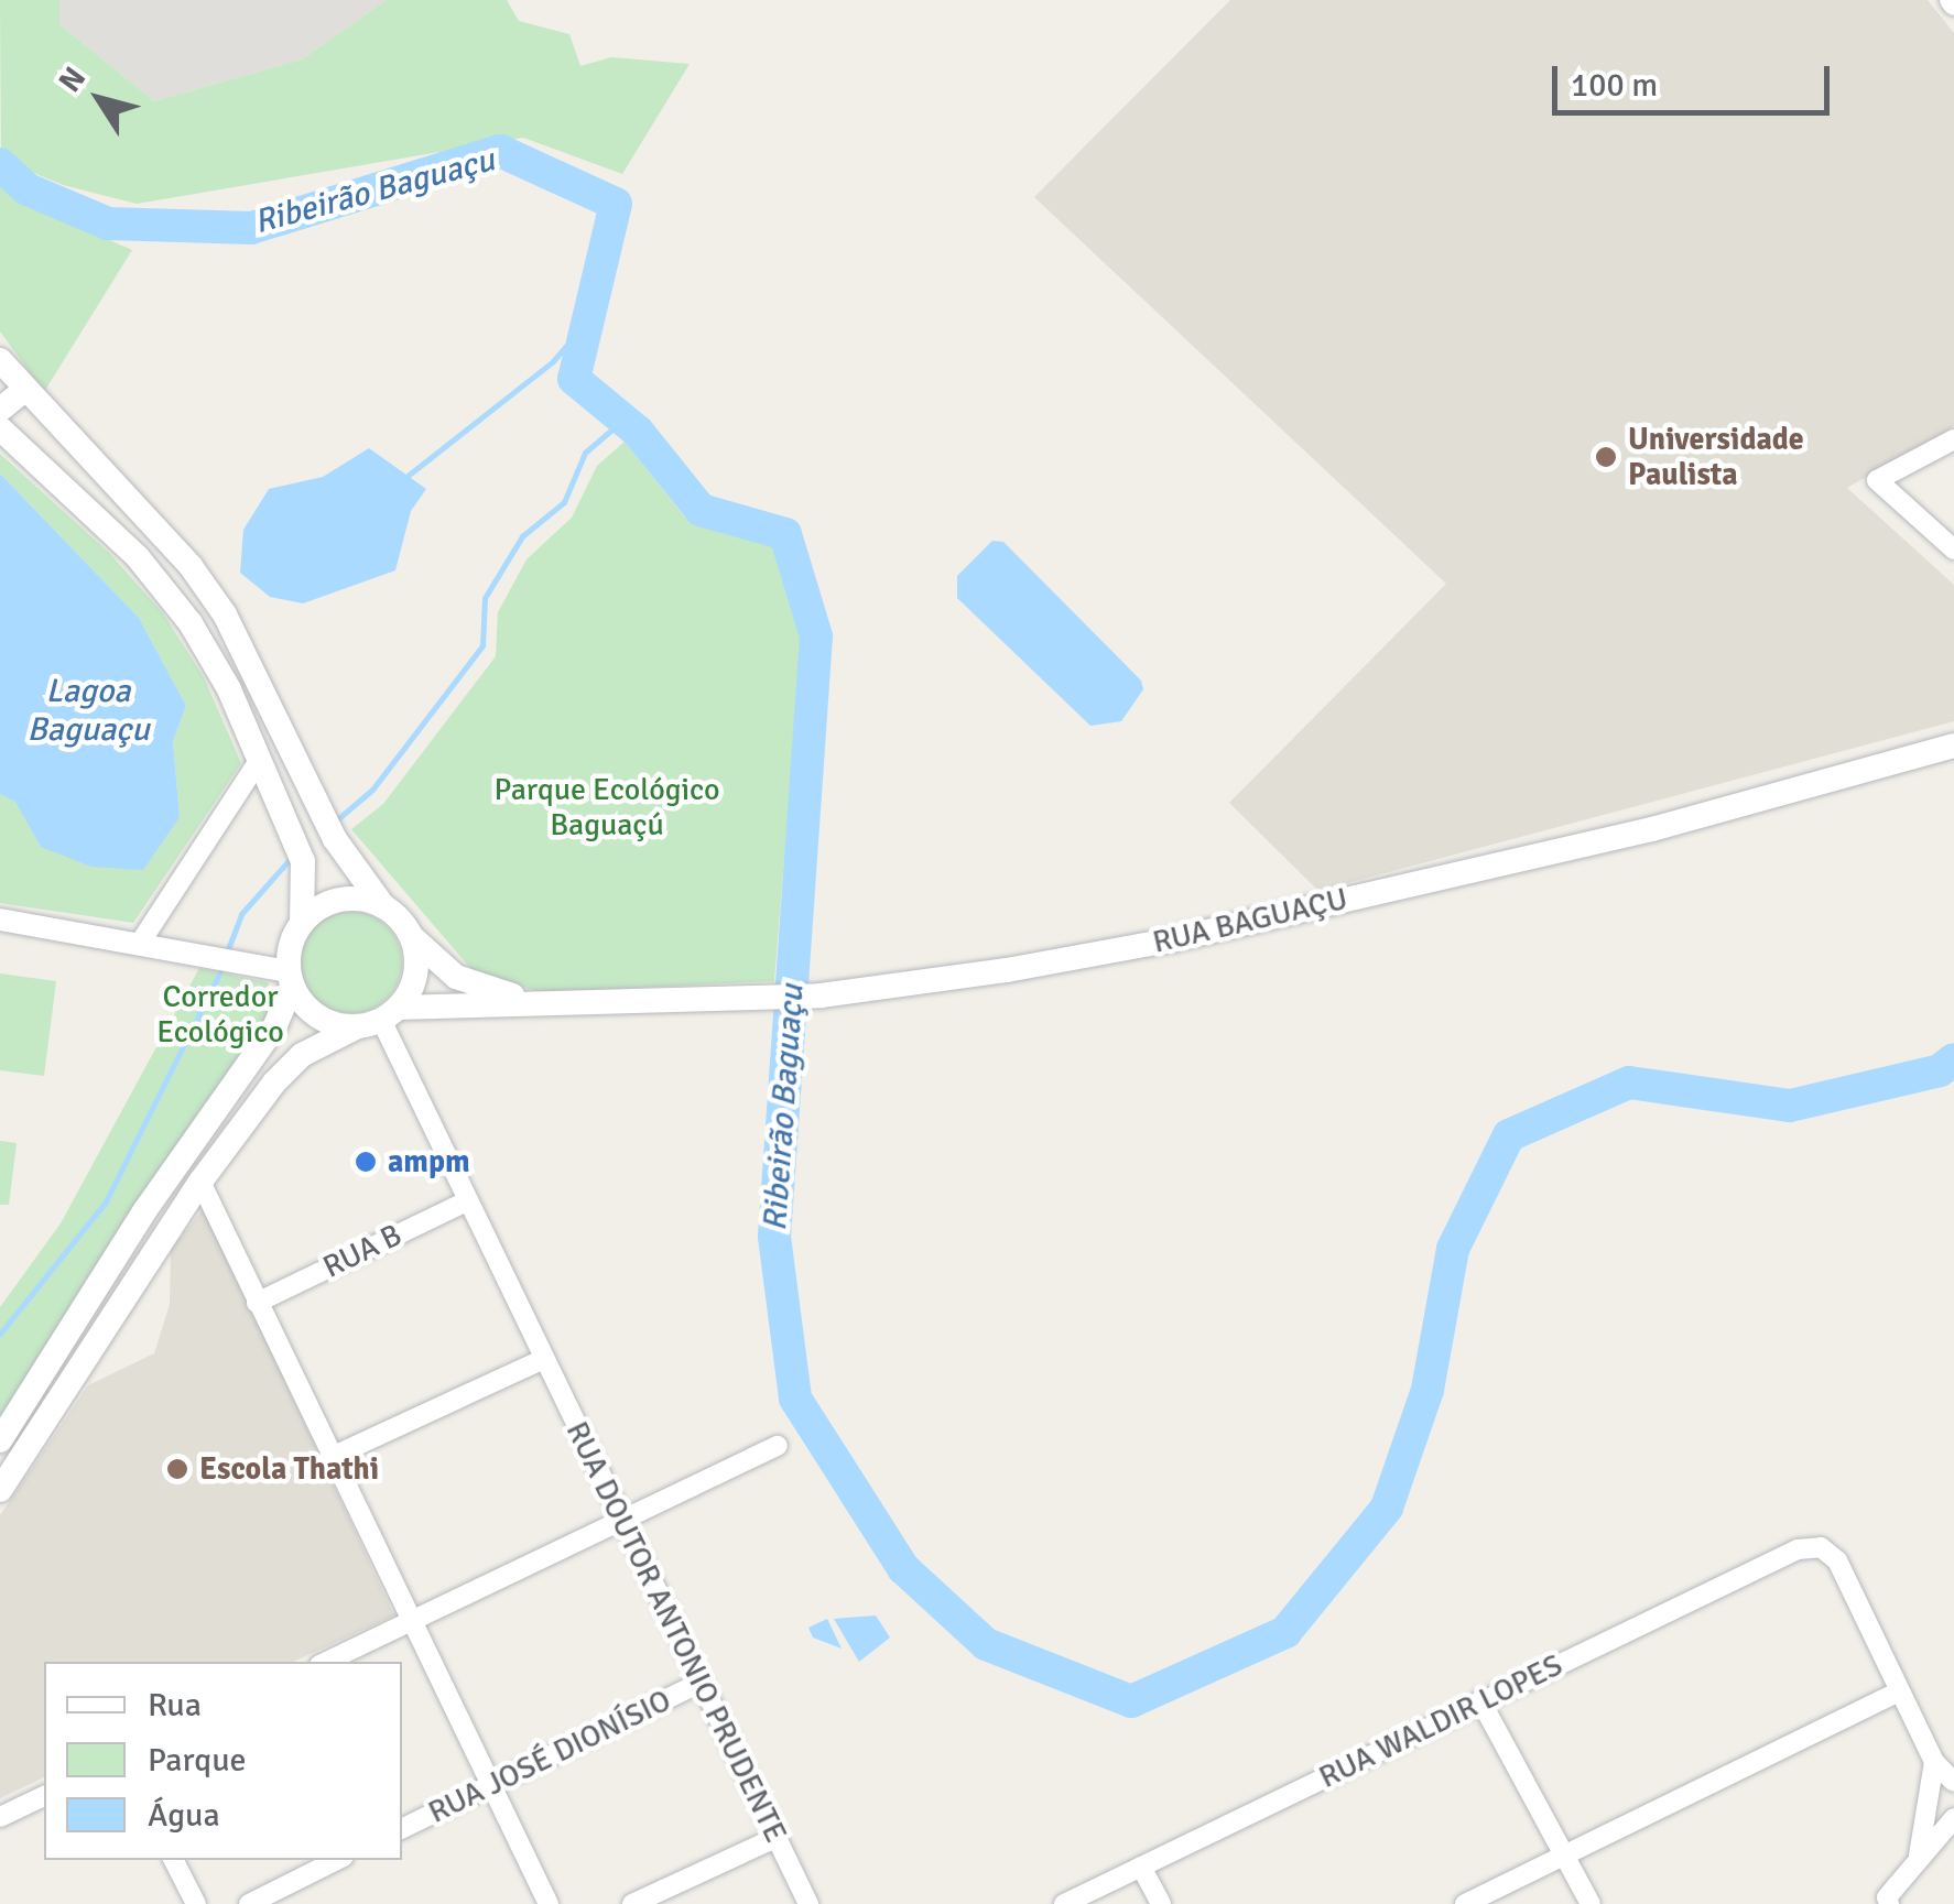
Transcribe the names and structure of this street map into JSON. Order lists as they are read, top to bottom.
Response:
{
  "streets": {
    "main road": ["RUA BAGUAÇU"],
    "street": [
      "RUA B",
      "RUA DOUTOR ANTONIO PRUDENTE",
      "RUA WALDIR LOPES",
      "RUA JOSÉ DIONÍSIO"
    ]
  },
  "crossings": [
    ["RUA BAGUAÇU", "RUA DOUTOR ANTONIO PRUDENTE"],
    ["RUA B", "RUA DOUTOR ANTONIO PRUDENTE"],
    ["RUA DOUTOR ANTONIO PRUDENTE", "RUA JOSÉ DIONÍSIO"]
  ],
  "water": ["Ribeirão Baguaçu", "Lagoa Baguaçu"],
  "parks": ["Parque Ecológico Baguaçú", "Corredor Ecológico"],
  "places": ["Universidade Paulista", "ampm", "Escola Thathi"],
  "legend": ["Rua", "Parque", "Água"],
  "scale_bar": "100 m",
  "north": "top left"
}
